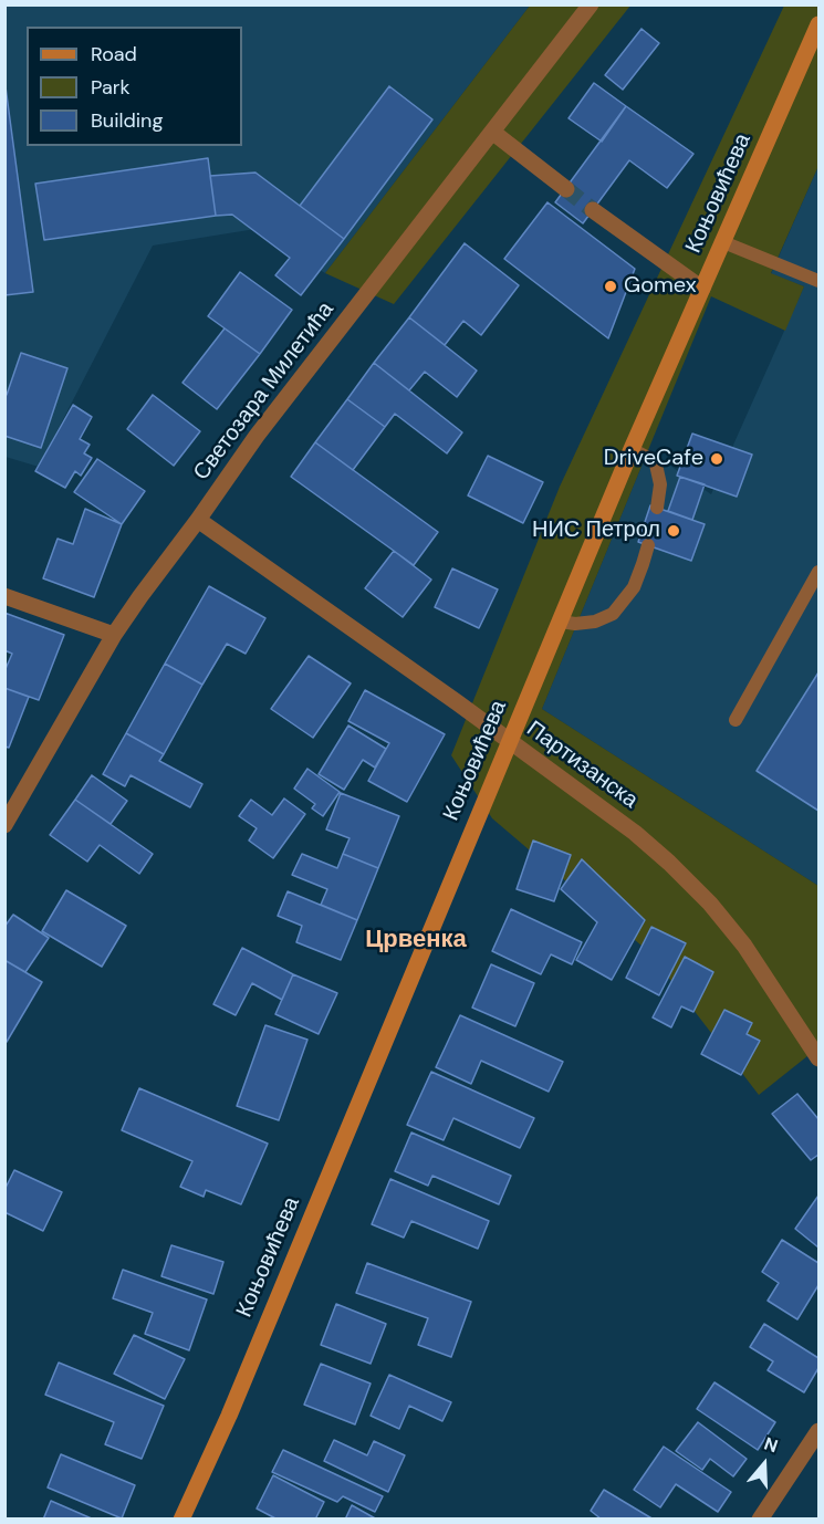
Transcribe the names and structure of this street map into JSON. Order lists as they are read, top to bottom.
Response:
{
  "streets": {
    "main road": ["Коњовићева"],
    "street": ["Светозара Милетића", "Партизанска"]
  },
  "crossings": [
    ["Коњовићева", "Партизанска"],
    ["Светозара Милетића", "Партизанска"]
  ],
  "districts": ["Црвенка"],
  "places": ["Gomex", "DriveCafe", "НИС Петрол"],
  "legend": ["Road", "Park", "Building"],
  "north": "top"
}
